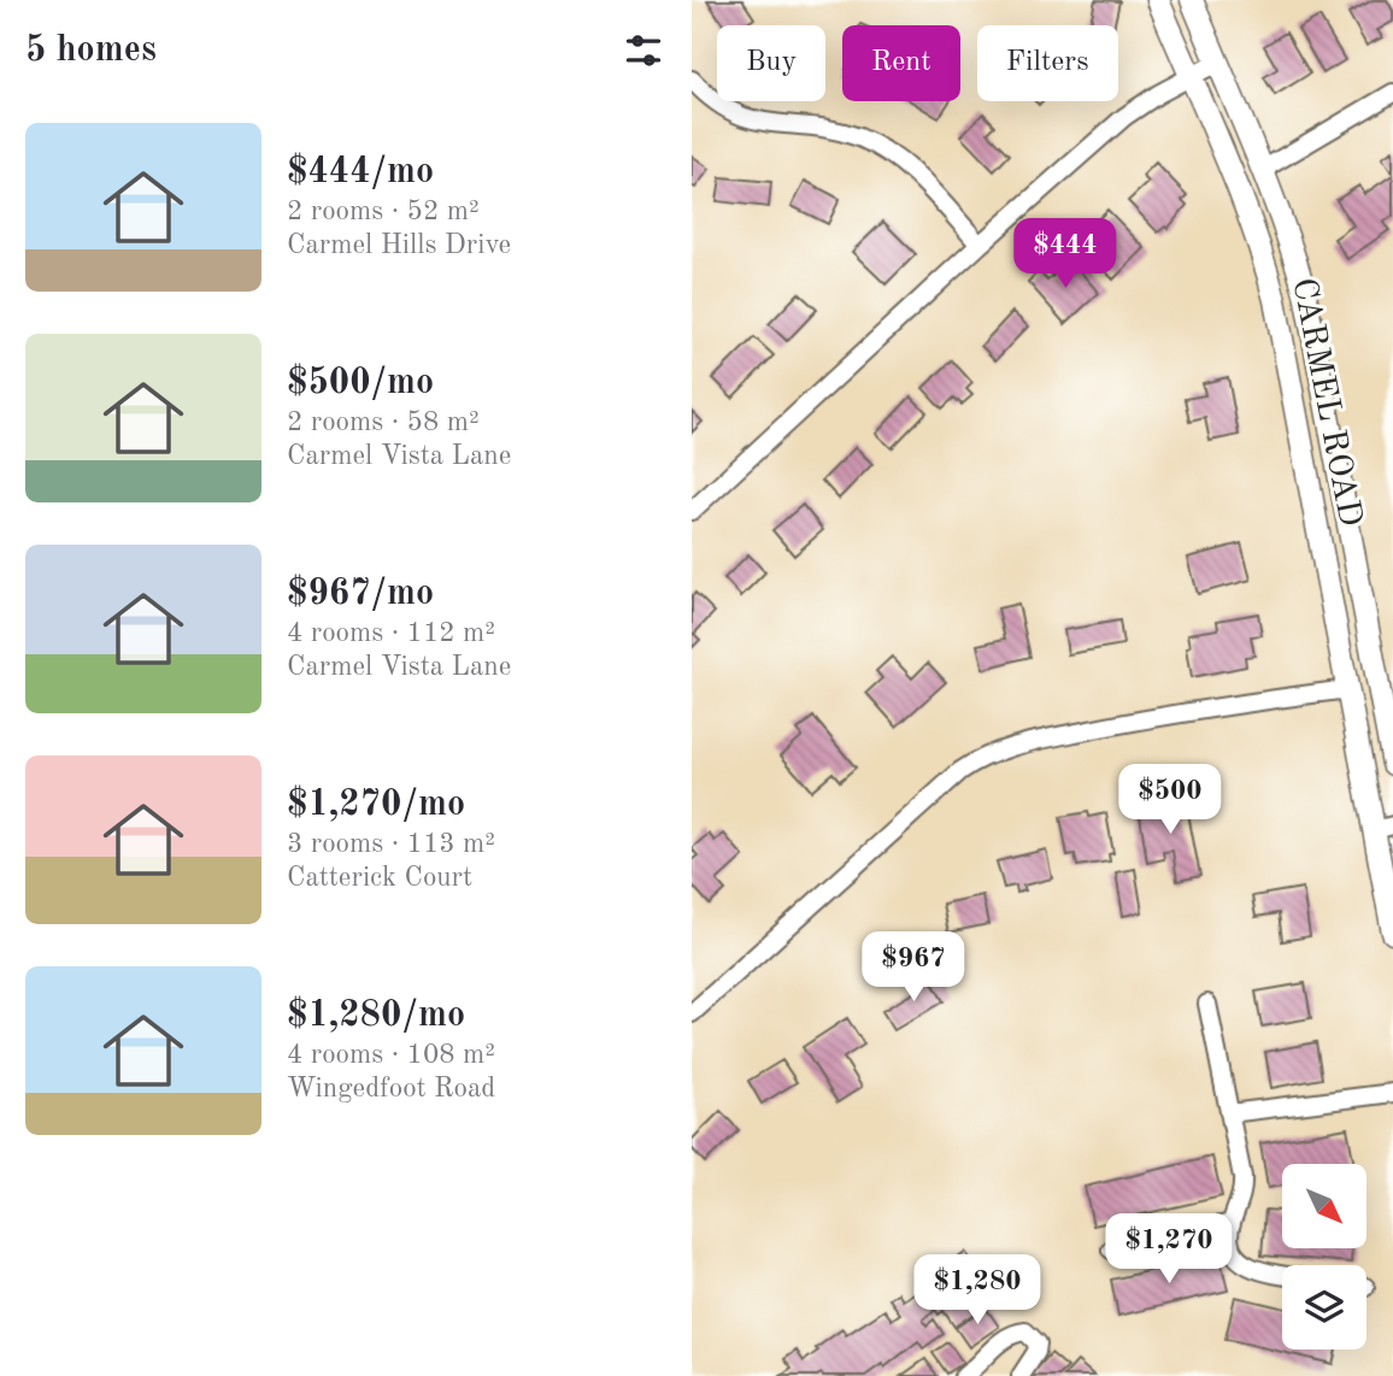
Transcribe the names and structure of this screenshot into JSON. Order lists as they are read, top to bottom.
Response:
{
  "streets": {
    "main road": ["CARMEL ROAD"]
  },
  "north": "bottom right",
  "page": {
    "heading": "5 homes",
    "chip": ["Buy", "Rent", "Filters"],
    "list": [
      {
        "name": "$444/mo",
        "note": "2 rooms · 52 m² · Carmel Hills Drive"
      },
      {
        "name": "$500/mo",
        "note": "2 rooms · 58 m² · Carmel Vista Lane"
      },
      {
        "name": "$967/mo",
        "note": "4 rooms · 112 m² · Carmel Vista Lane"
      },
      {
        "name": "$1,270/mo",
        "note": "3 rooms · 113 m² · Catterick Court"
      },
      {
        "name": "$1,280/mo",
        "note": "4 rooms · 108 m² · Wingedfoot Road"
      }
    ],
    "price": [
      "$444",
      "$500",
      "$967",
      "$1,270",
      "$1,280"
    ]
  }
}
